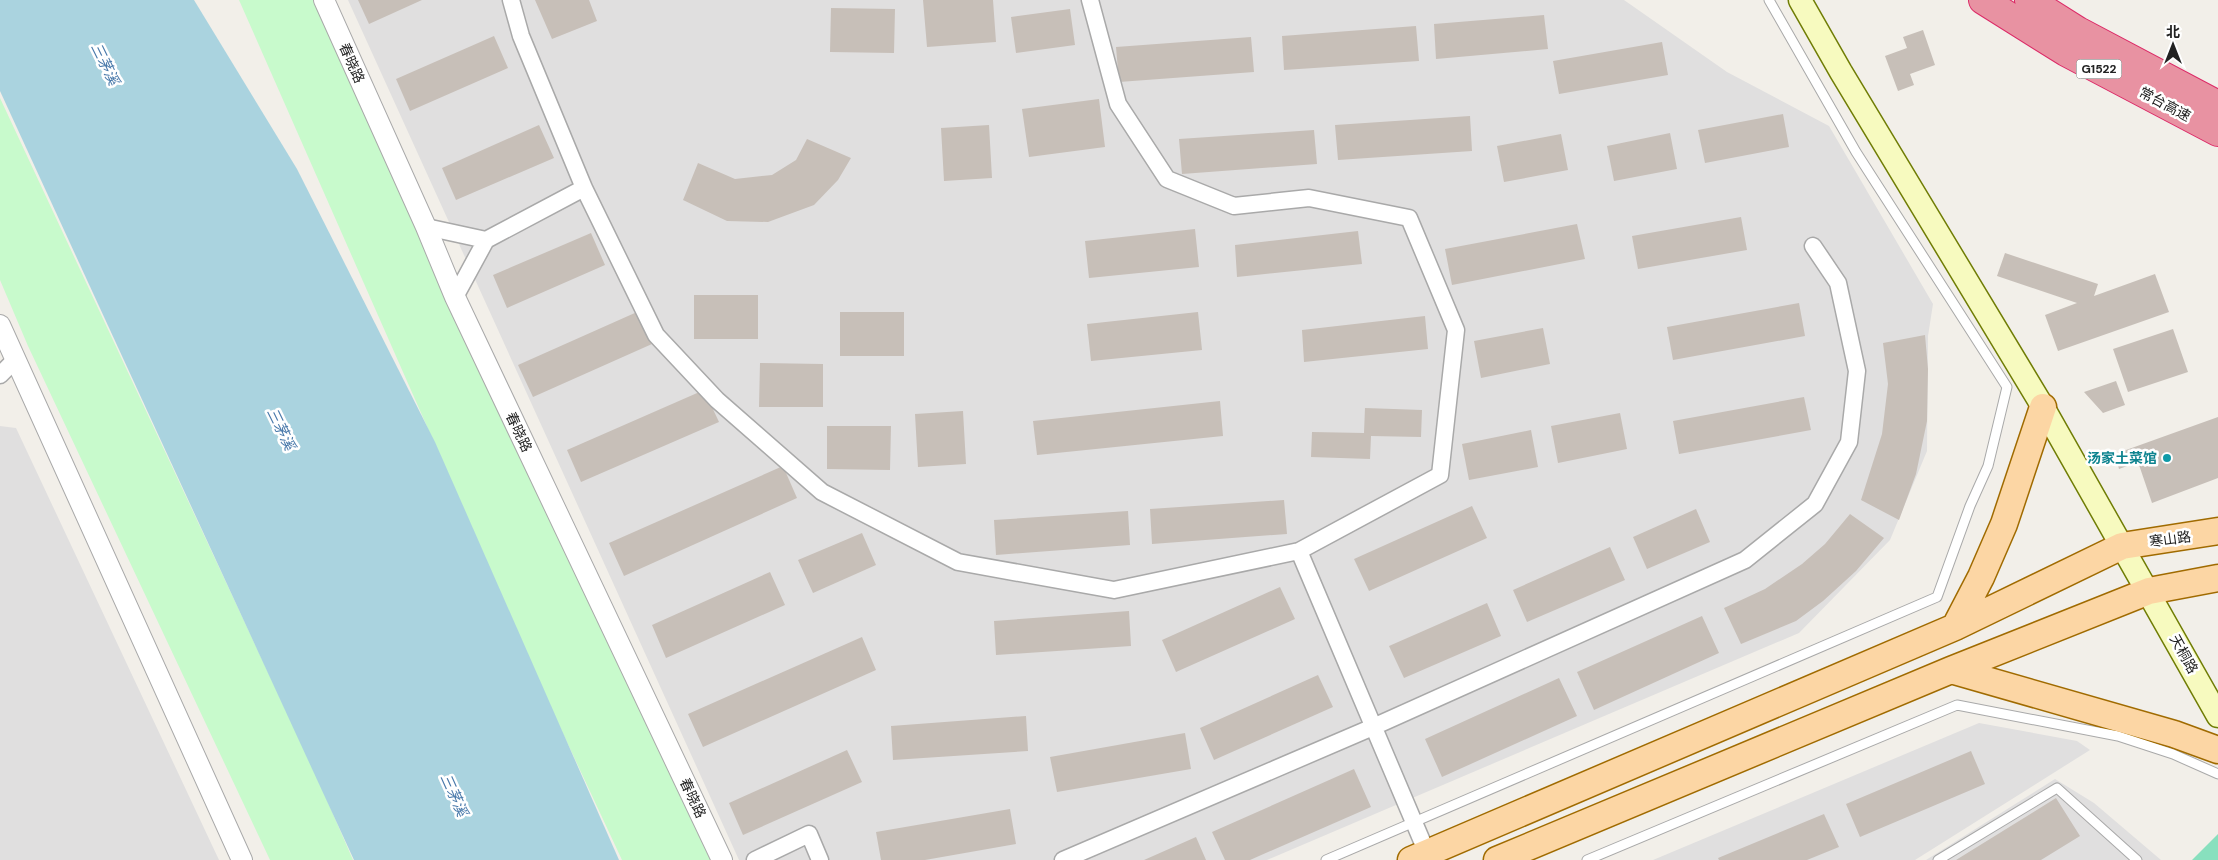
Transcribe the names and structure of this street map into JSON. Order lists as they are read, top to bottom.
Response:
{
  "streets": {
    "highway": ["G1522", "常台高速"],
    "main road": ["寒山路", "天桐路"],
    "street": ["春晓路"]
  },
  "crossings": [
    ["寒山路", "天桐路"]
  ],
  "water": ["三茅溪"],
  "places": ["汤家土菜馆"],
  "north": "top"
}
